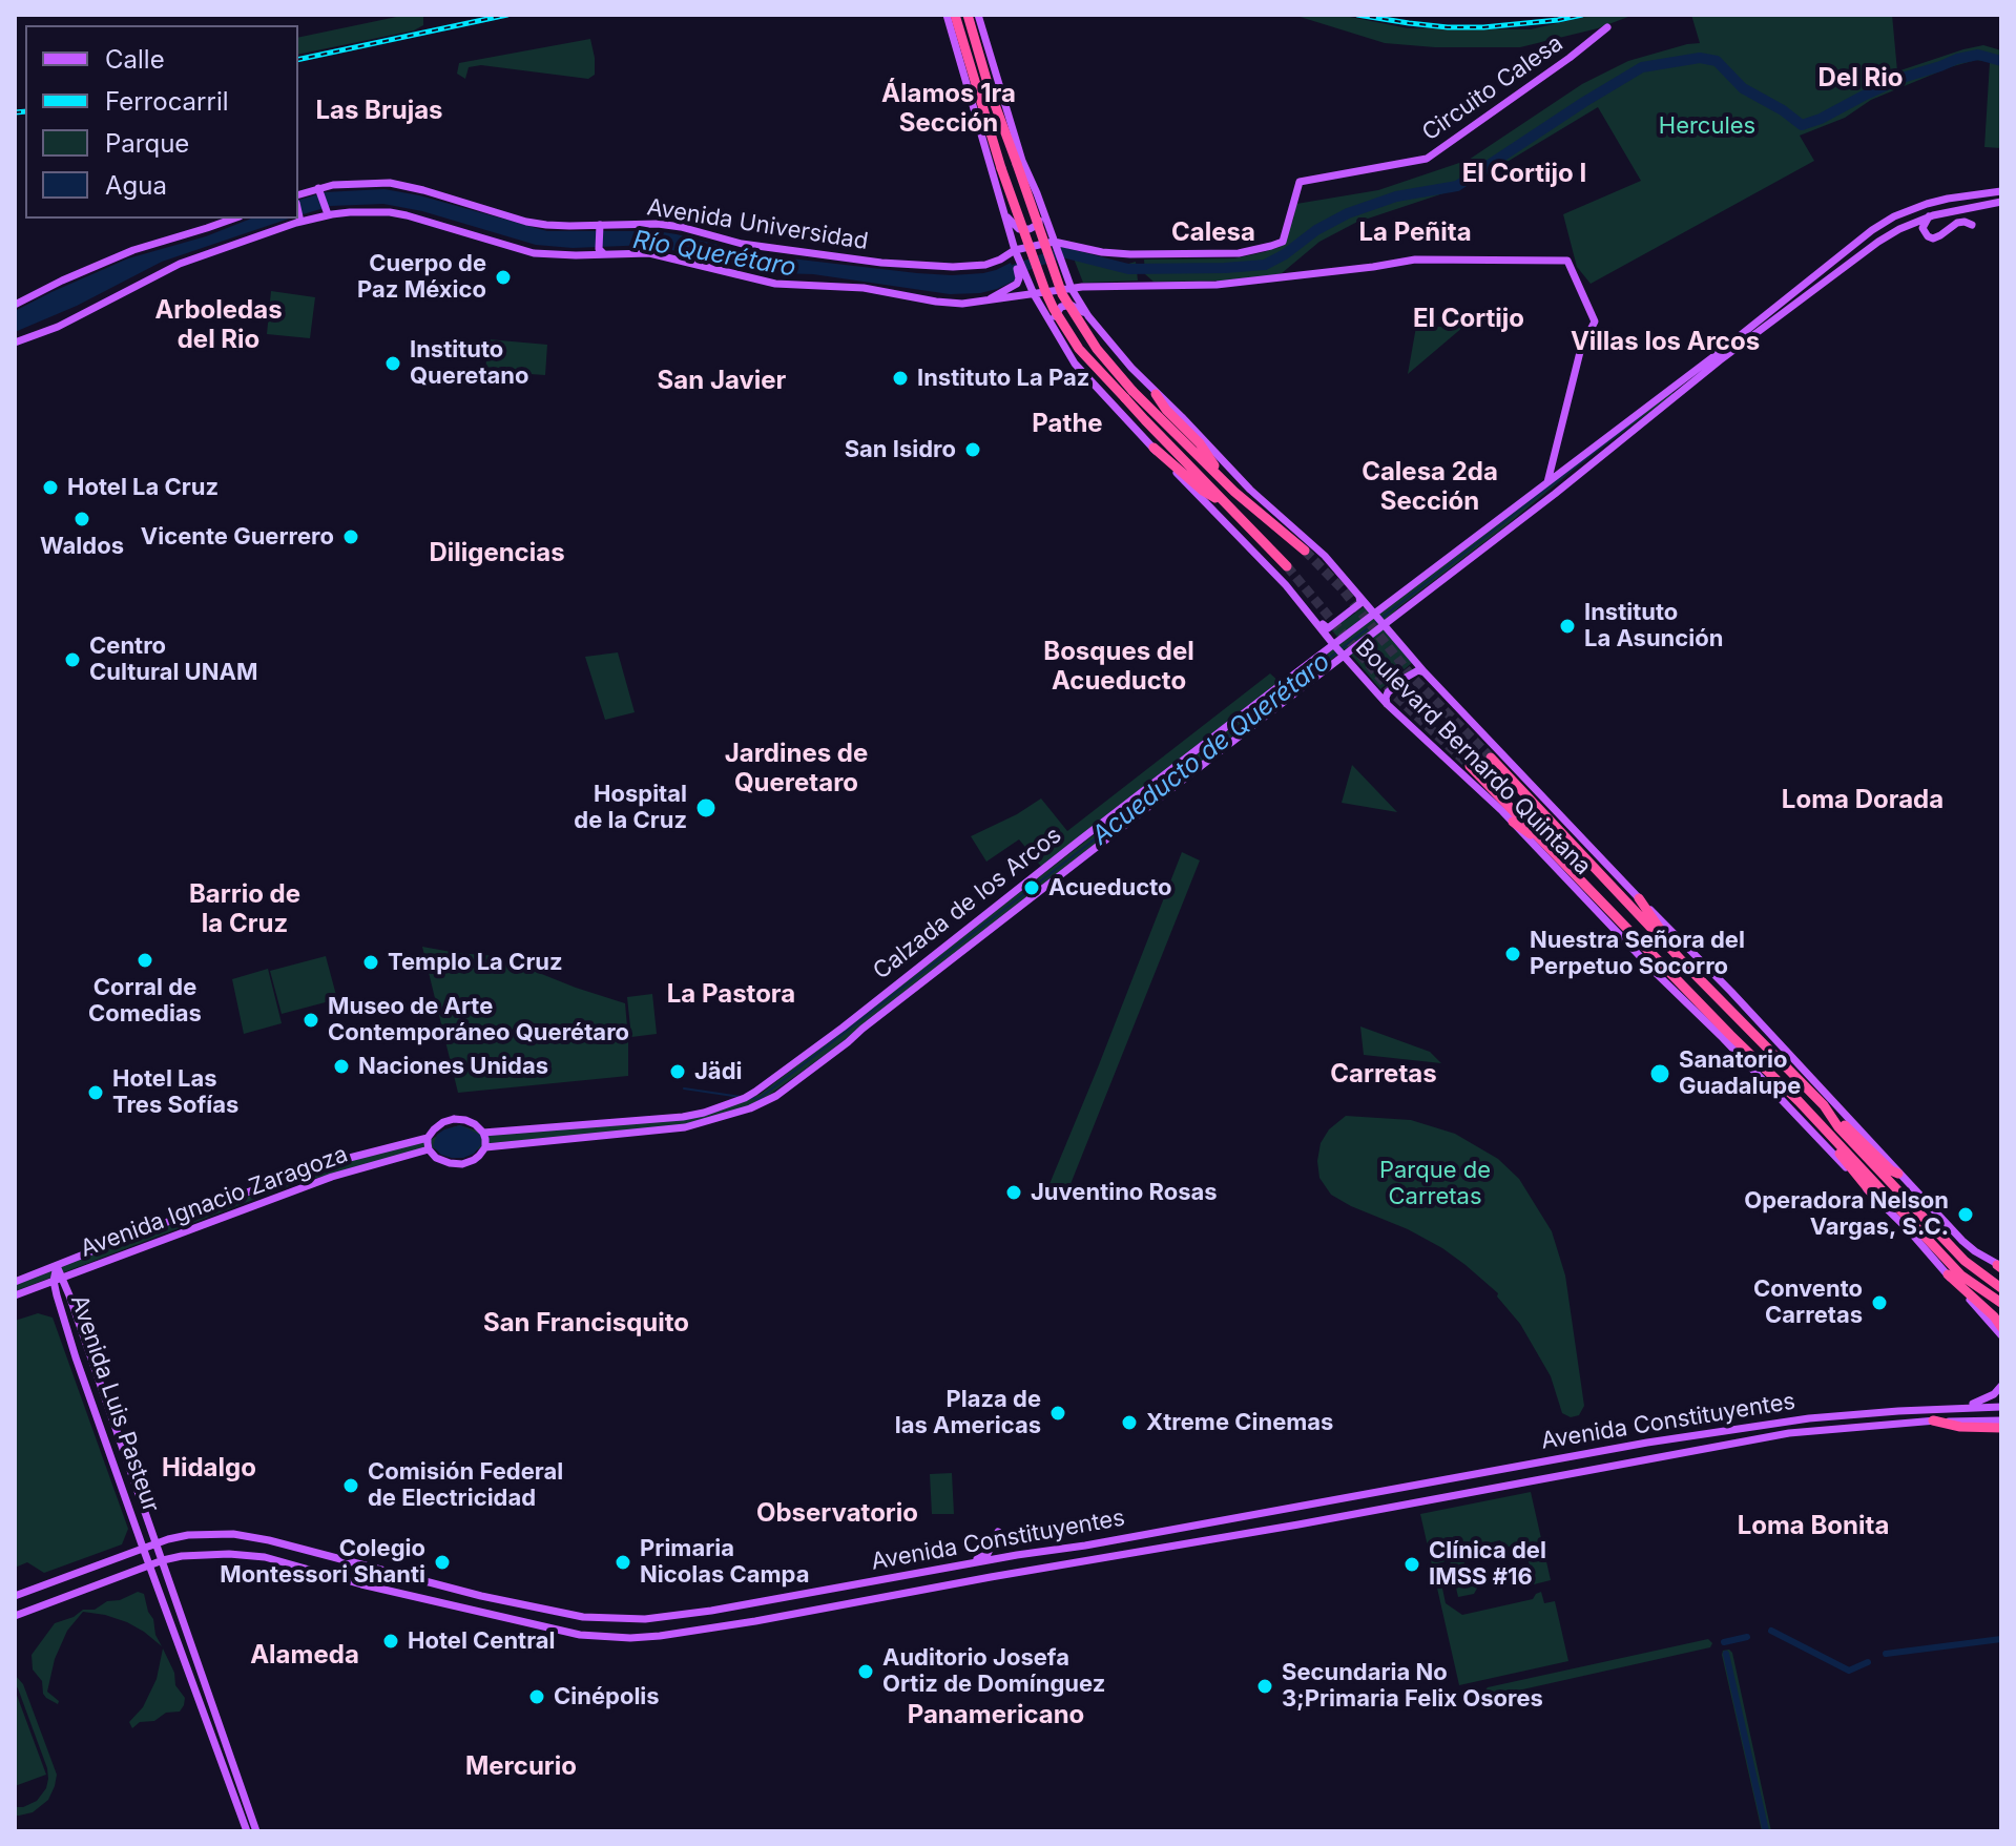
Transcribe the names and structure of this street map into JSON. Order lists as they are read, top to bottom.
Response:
{
  "streets": {
    "highway": ["Boulevard Bernardo Quintana"],
    "main road": [
      "Circuito Calesa",
      "Avenida Universidad",
      "Calzada de los Arcos",
      "Avenida Ignacio Zaragoza",
      "Avenida Luis Pasteur",
      "Avenida Constituyentes"
    ]
  },
  "crossings": [
    ["Circuito Calesa", "Avenida Universidad"],
    ["Circuito Calesa", "Boulevard Bernardo Quintana"],
    ["Avenida Universidad", "Boulevard Bernardo Quintana"],
    ["Avenida Universidad", "Calzada de los Arcos"],
    ["Boulevard Bernardo Quintana", "Calzada de los Arcos"],
    ["Calzada de los Arcos", "Avenida Ignacio Zaragoza"],
    ["Avenida Ignacio Zaragoza", "Avenida Luis Pasteur"],
    ["Avenida Luis Pasteur", "Avenida Constituyentes"]
  ],
  "districts": [
    "Del Rio",
    "Álamos 1ra Sección",
    "Las Brujas",
    "El Cortijo I",
    "Calesa",
    "La Peñita",
    "Arboledas del Rio",
    "El Cortijo",
    "Villas los Arcos",
    "San Javier",
    "Pathe",
    "Calesa 2da Sección",
    "Diligencias",
    "Bosques del Acueducto",
    "Jardines de Queretaro",
    "Loma Dorada",
    "Barrio de la Cruz",
    "La Pastora",
    "Carretas",
    "San Francisquito",
    "Hidalgo",
    "Observatorio",
    "Loma Bonita",
    "Alameda",
    "Panamericano",
    "Mercurio"
  ],
  "water": ["Río Querétaro", "Acueducto de Querétaro"],
  "parks": ["Hercules", "Parque de Carretas"],
  "places": [
    "Cuerpo de Paz México",
    "Instituto Queretano",
    "Instituto La Paz",
    "San Isidro",
    "Hotel La Cruz",
    "Waldos",
    "Vicente Guerrero",
    "Instituto La Asunción",
    "Centro Cultural UNAM",
    "Hospital de la Cruz",
    "Acueducto",
    "Nuestra Señora del Perpetuo Socorro",
    "Corral de Comedias",
    "Templo La Cruz",
    "Museo de Arte Contemporáneo Querétaro",
    "Naciones Unidas",
    "Jädi",
    "Sanatorio Guadalupe",
    "Hotel Las Tres Sofías",
    "Juventino Rosas",
    "Operadora Nelson Vargas, S.C.",
    "Convento Carretas",
    "Plaza de las Americas",
    "Xtreme Cinemas",
    "Comisión Federal de Electricidad",
    "Colegio Montessori Shanti",
    "Primaria Nicolas Campa",
    "Clínica del IMSS #16",
    "Hotel Central",
    "Auditorio Josefa Ortiz de Domínguez",
    "Secundaria No 3;Primaria Felix Osores",
    "Cinépolis"
  ],
  "legend": [
    "Calle",
    "Ferrocarril",
    "Parque",
    "Agua"
  ]
}
